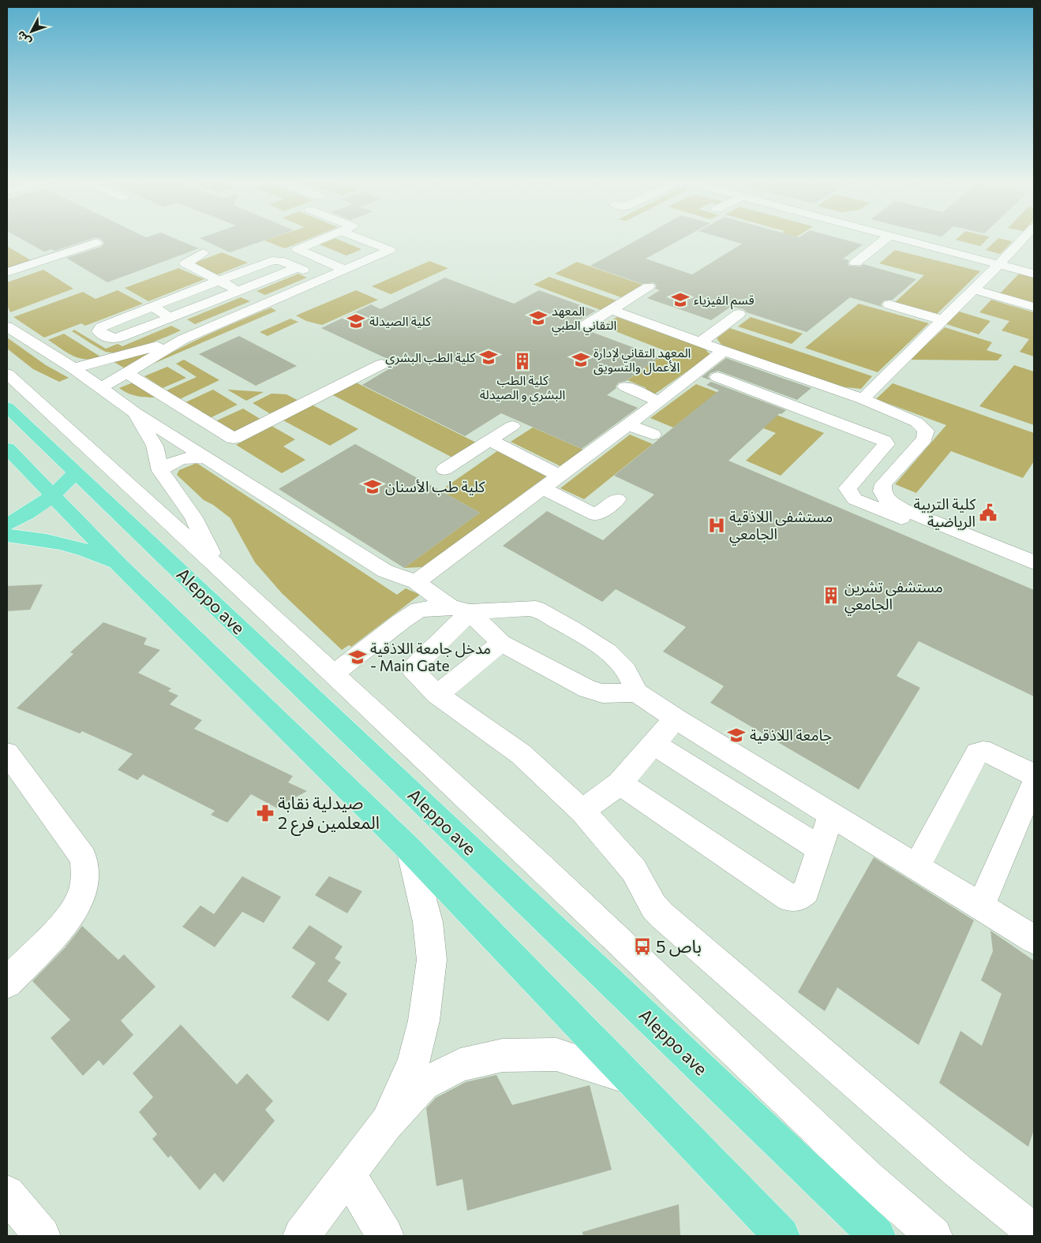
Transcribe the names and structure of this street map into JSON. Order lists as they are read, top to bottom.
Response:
{
  "streets": {
    "main road": ["Aleppo ave"]
  },
  "places": {
    "school or university": [
      "قسم الفيزياء",
      "المعهد التقاني الطبي",
      "كلية الصيدلة",
      "كلية الطب البشري",
      "المعهد التقاني لإدارة الأعمال والتسويق",
      "كلية طب الأسنان",
      "مدخل جامعة اللاذقية - Main Gate",
      "جامعة اللاذقية"
    ],
    "building": ["كلية الطب البشري و الصيدلة", "مستشفى تشرين الجامعي"],
    "public building": ["كلية التربية الرياضية"],
    "hospital": ["مستشفى اللاذقية الجامعي"],
    "pharmacy": ["صيدلية نقابة المعلمين فرع 2"],
    "bus stop": ["باص 5"]
  },
  "north": "bottom left"
}
